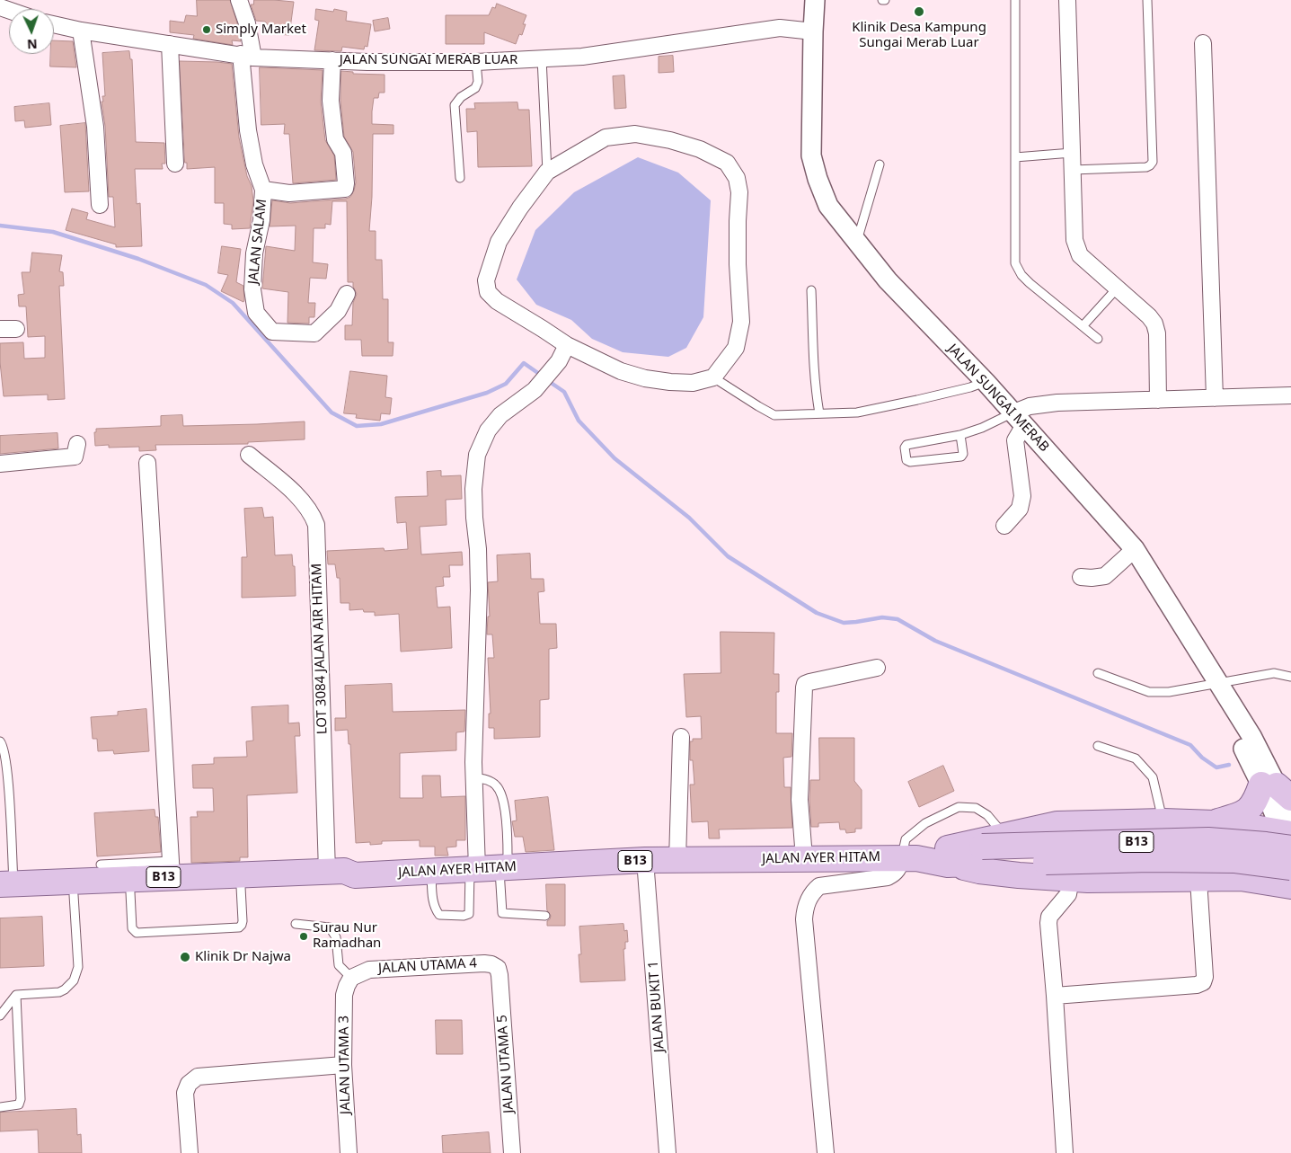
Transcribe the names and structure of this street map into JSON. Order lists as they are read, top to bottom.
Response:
{
  "streets": {
    "main road": ["B13", "JALAN AYER HITAM"],
    "street": [
      "JALAN SUNGAI MERAB LUAR",
      "JALAN SALAM",
      "JALAN SUNGAI MERAB",
      "LOT 3084 JALAN AIR HITAM",
      "JALAN UTAMA 4",
      "JALAN BUKIT 1",
      "JALAN UTAMA 5",
      "JALAN UTAMA 3"
    ]
  },
  "crossings": [
    ["JALAN SUNGAI MERAB LUAR", "JALAN SALAM"],
    ["JALAN SUNGAI MERAB LUAR", "JALAN SUNGAI MERAB"],
    ["JALAN SUNGAI MERAB", "B13"],
    ["LOT 3084 JALAN AIR HITAM", "JALAN AYER HITAM"],
    ["B13", "JALAN AYER HITAM"],
    ["JALAN AYER HITAM", "JALAN BUKIT 1"],
    ["JALAN UTAMA 4", "JALAN UTAMA 5"],
    ["JALAN UTAMA 4", "JALAN UTAMA 3"]
  ],
  "places": [
    "Klinik Desa Kampung Sungai Merab Luar",
    "Simply Market",
    "Surau Nur Ramadhan",
    "Klinik Dr Najwa"
  ],
  "north": "bottom"
}
